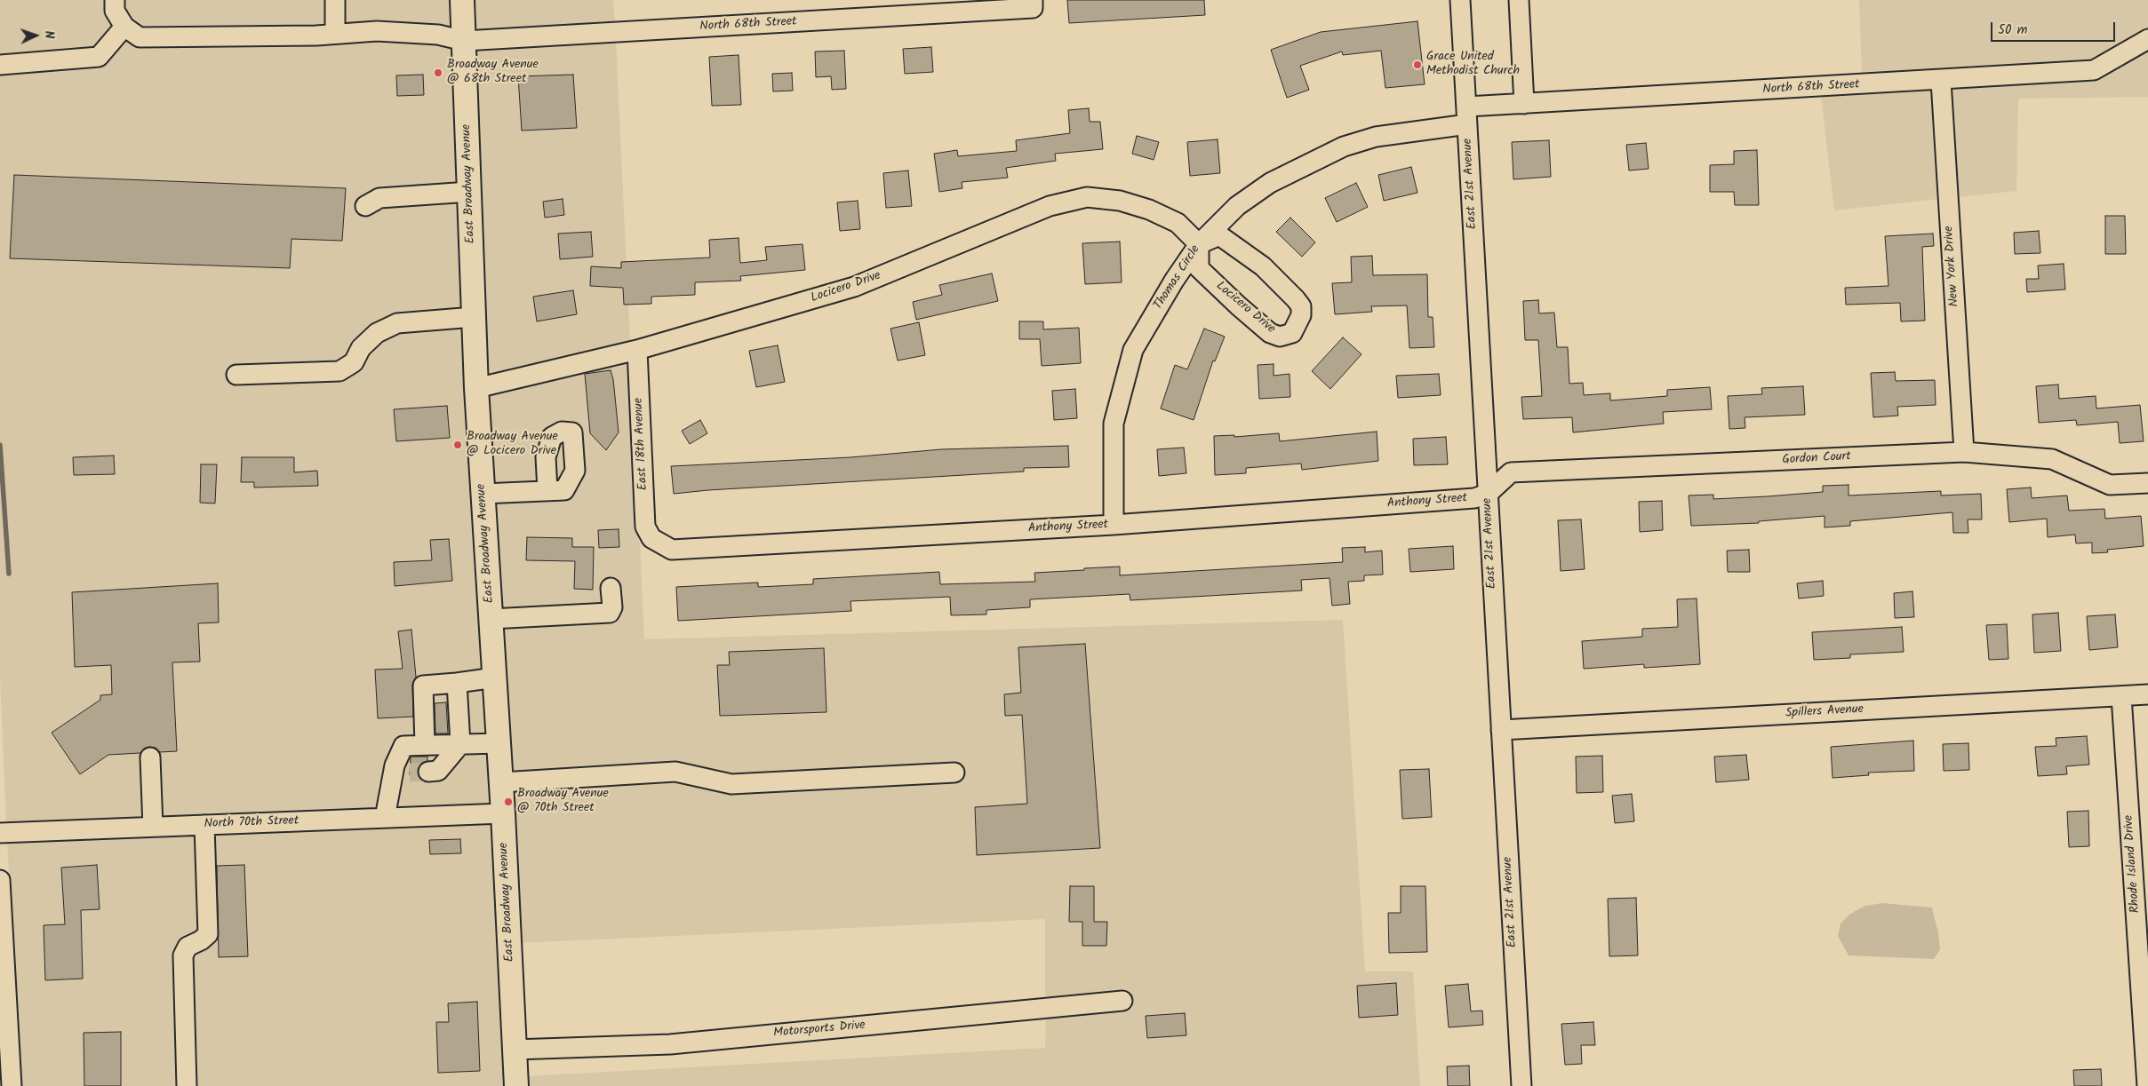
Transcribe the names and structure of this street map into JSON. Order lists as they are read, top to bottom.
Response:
{
  "streets": {
    "main road": ["East Broadway Avenue"],
    "street": [
      "North 68th Street",
      "East 21st Avenue",
      "New York Drive",
      "Thomas Circle",
      "Locicero Drive",
      "East 18th Avenue",
      "Gordon Court",
      "Anthony Street",
      "Spillers Avenue",
      "North 70th Street",
      "Rhode Island Drive",
      "Motorsports Drive"
    ]
  },
  "crossings": [
    ["North 68th Street", "East Broadway Avenue"],
    ["North 68th Street", "East 21st Avenue"],
    ["North 68th Street", "New York Drive"],
    ["North 68th Street", "Thomas Circle"],
    ["East Broadway Avenue", "Locicero Drive"],
    ["East Broadway Avenue", "North 70th Street"],
    ["East Broadway Avenue", "Motorsports Drive"],
    ["East 21st Avenue", "Thomas Circle"],
    ["East 21st Avenue", "Gordon Court"],
    ["East 21st Avenue", "Anthony Street"],
    ["East 21st Avenue", "Spillers Avenue"],
    ["New York Drive", "Gordon Court"],
    ["Thomas Circle", "Locicero Drive"],
    ["Thomas Circle", "Anthony Street"],
    ["Locicero Drive", "East 18th Avenue"],
    ["East 18th Avenue", "Anthony Street"],
    ["Gordon Court", "Anthony Street"],
    ["Spillers Avenue", "Rhode Island Drive"]
  ],
  "places": [
    "Grace United Methodist Church",
    "Broadway Avenue @ 68th Street",
    "Broadway Avenue @ Locicero Drive",
    "Broadway Avenue @ 70th Street"
  ],
  "scale_bar": "50 m",
  "north": "right"
}
